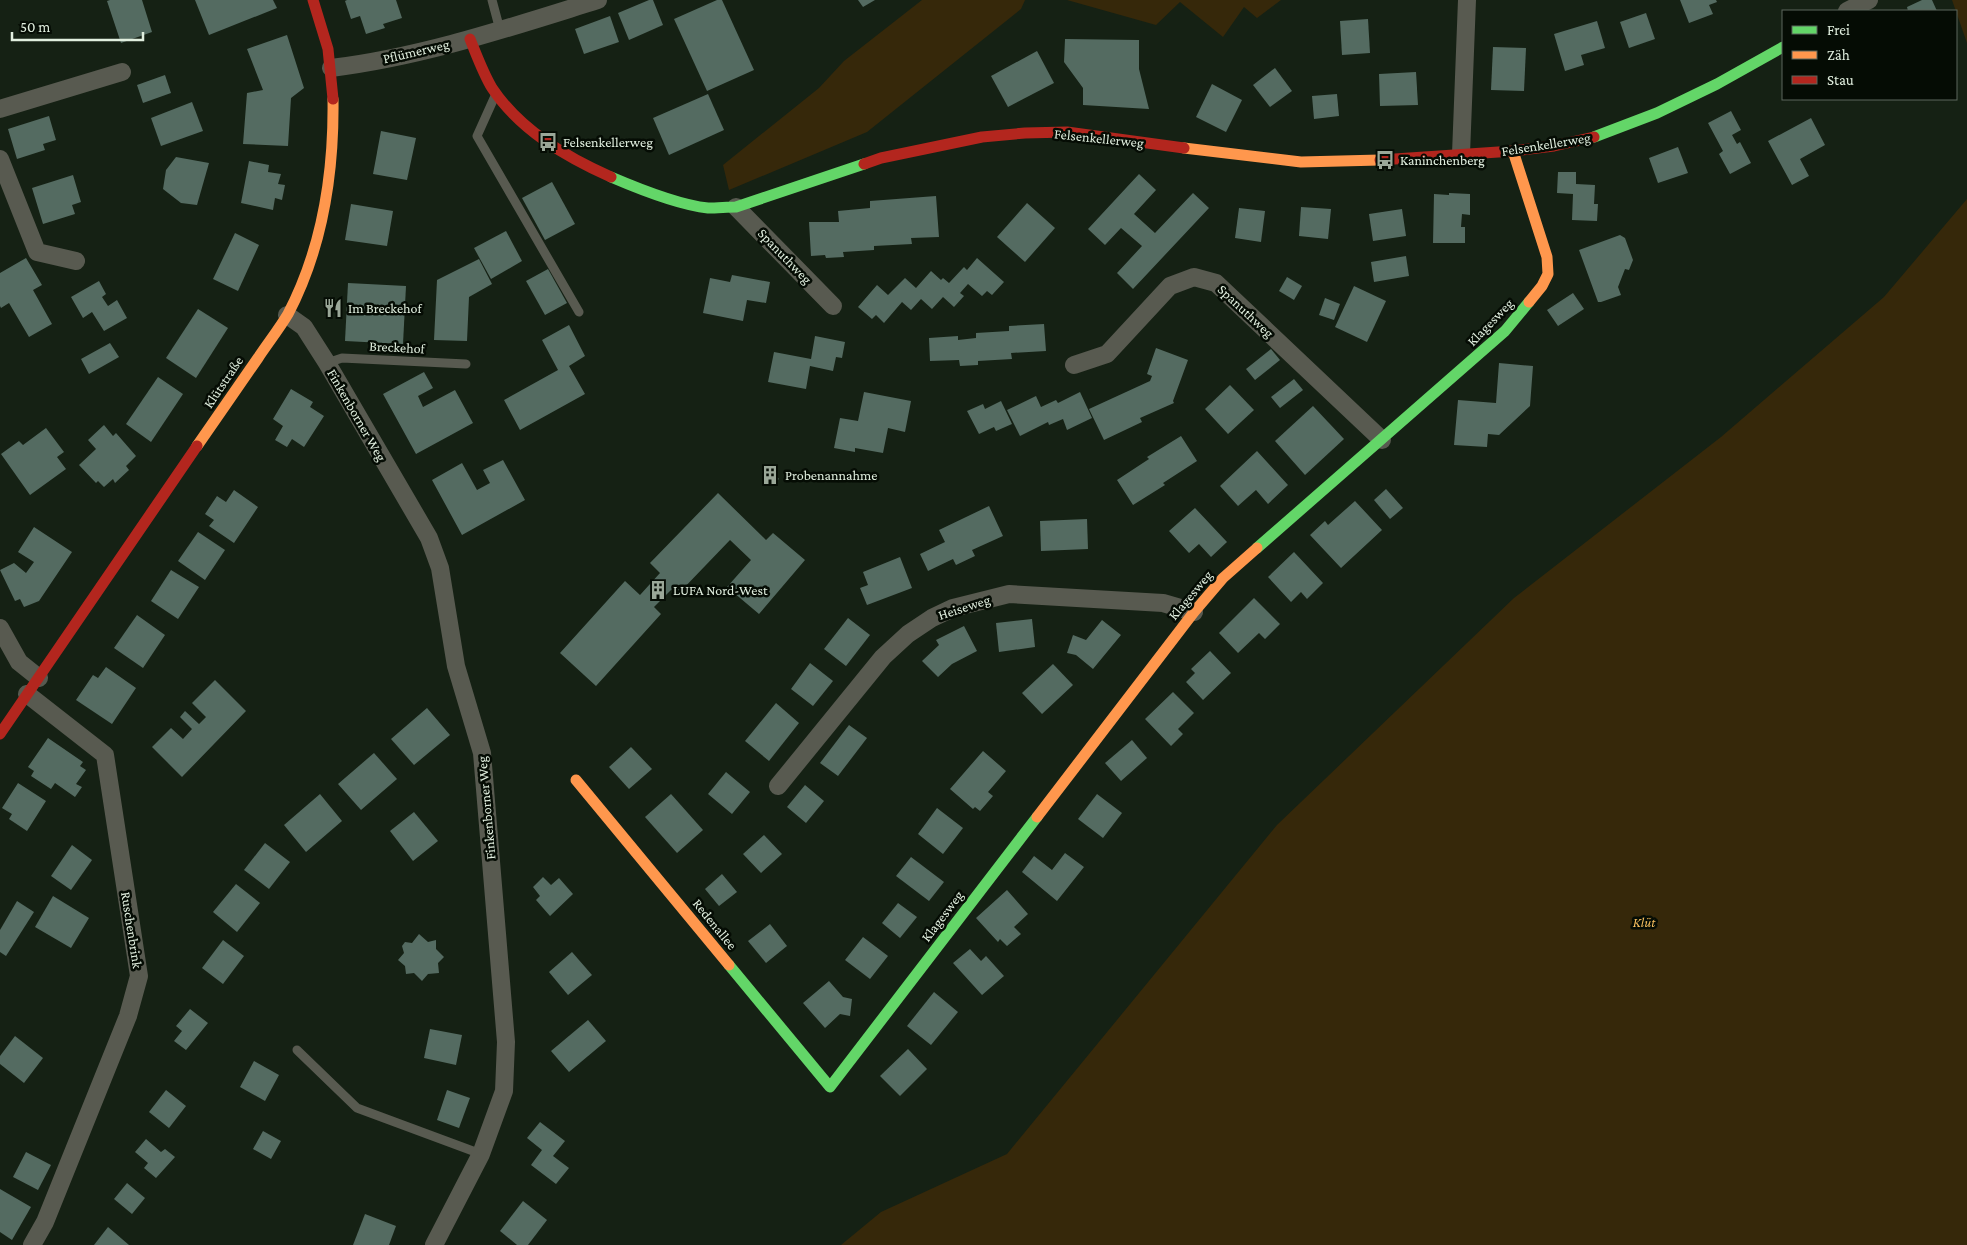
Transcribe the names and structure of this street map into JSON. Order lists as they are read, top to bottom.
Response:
{
  "streets": {
    "street": [
      "Pflümerweg",
      "Felsenkellerweg",
      "Spanuthweg",
      "Klagesweg",
      "Klütstraße",
      "Finkenborner Weg",
      "Heiseweg",
      "Redenallee",
      "Ruschenbrink"
    ],
    "lane": ["Breckehof"]
  },
  "crossings": [
    ["Pflümerweg", "Felsenkellerweg"],
    ["Pflümerweg", "Klütstraße"],
    ["Felsenkellerweg", "Spanuthweg"],
    ["Felsenkellerweg", "Klagesweg"],
    ["Spanuthweg", "Klagesweg"],
    ["Klagesweg", "Heiseweg"],
    ["Klagesweg", "Redenallee"],
    ["Breckehof", "Finkenborner Weg"],
    ["Klütstraße", "Finkenborner Weg"],
    ["Klütstraße", "Ruschenbrink"]
  ],
  "parks": ["Klüt"],
  "places": {
    "bus stop": ["Felsenkellerweg", "Kaninchenberg"],
    "restaurant": ["Im Breckehof"],
    "building": ["Probenannahme", "LUFA Nord-West"]
  },
  "legend": ["Frei", "Zäh", "Stau"],
  "scale_bar": "50 m"
}
